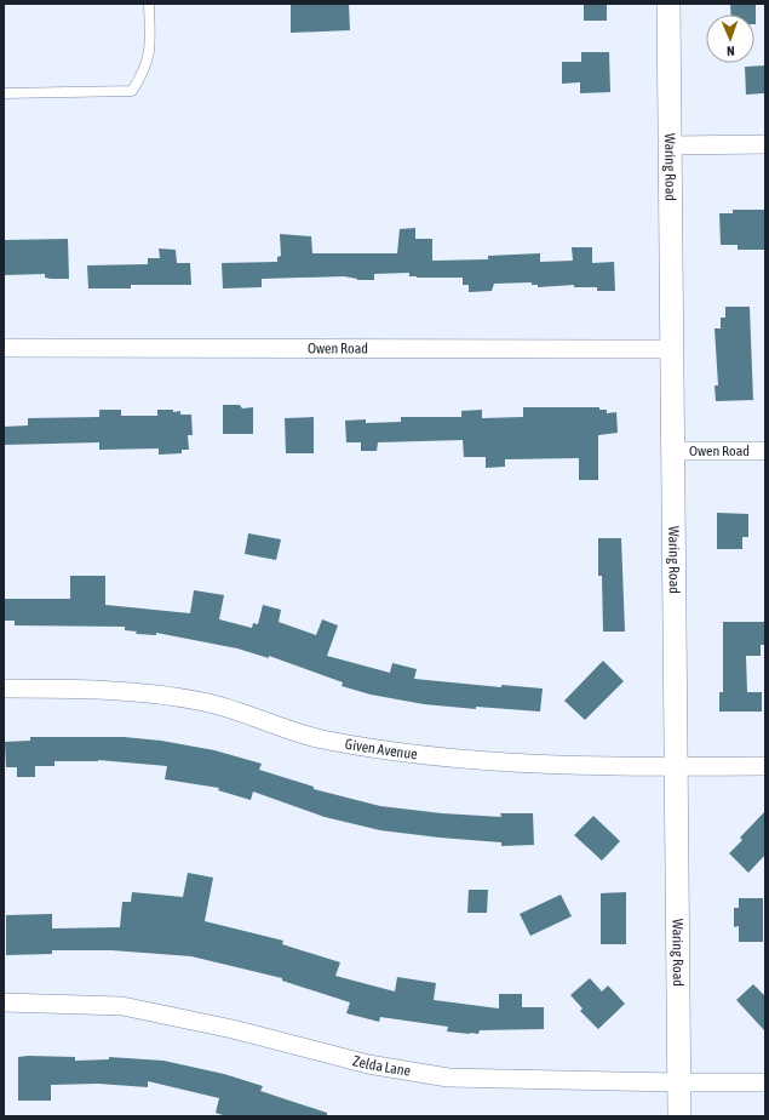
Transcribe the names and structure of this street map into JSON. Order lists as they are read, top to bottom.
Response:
{
  "streets": {
    "street": [
      "Waring Road",
      "Owen Road",
      "Given Avenue",
      "Zelda Lane"
    ]
  },
  "crossings": [
    ["Waring Road", "Owen Road"],
    ["Waring Road", "Given Avenue"],
    ["Waring Road", "Zelda Lane"]
  ],
  "north": "bottom"
}
